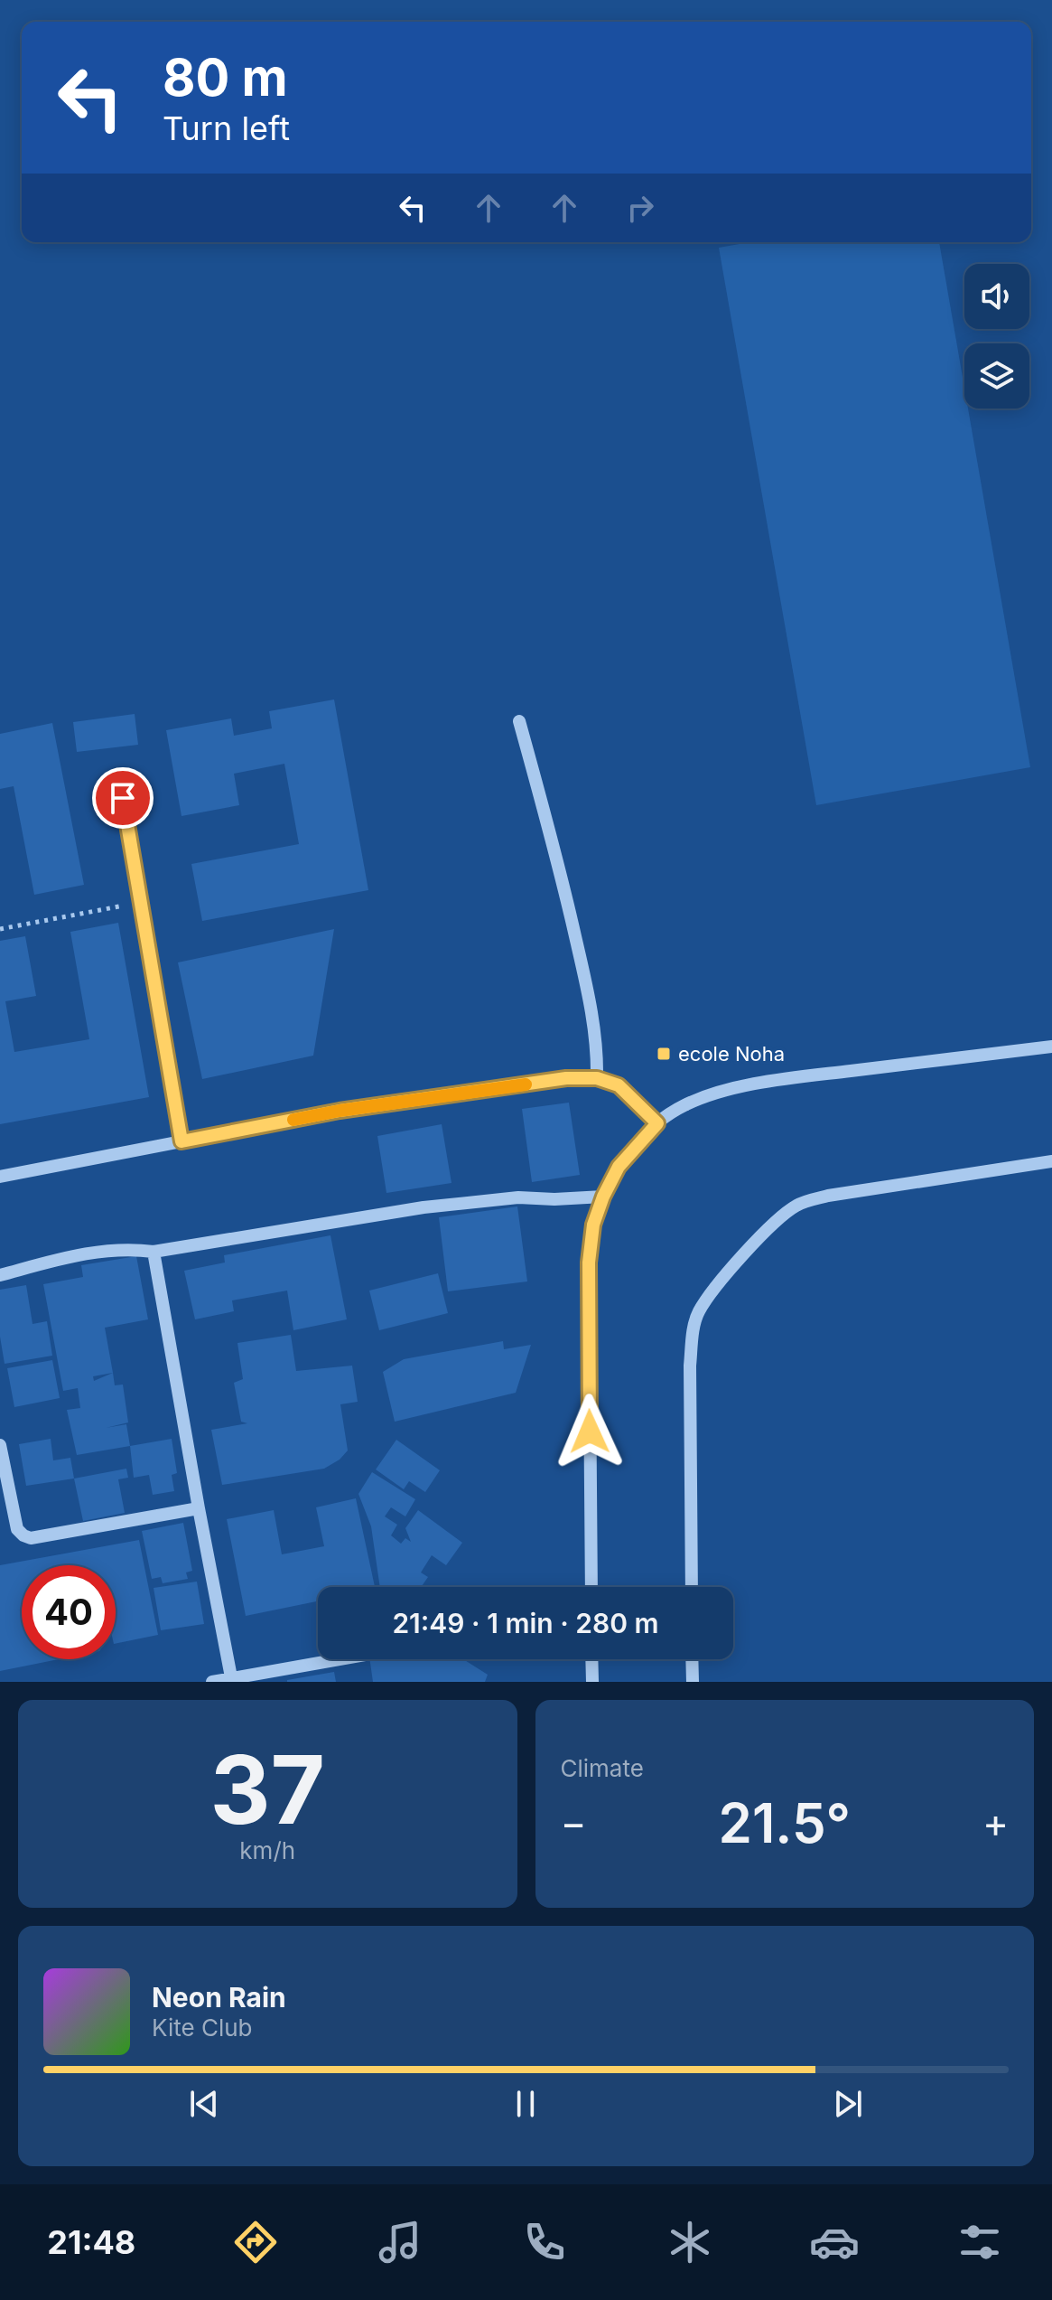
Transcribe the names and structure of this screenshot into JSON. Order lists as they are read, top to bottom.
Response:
{
  "places": {
    "transit": ["ecole Noha"]
  },
  "page": {
    "turn": ["80 m", "Turn left"],
    "limit": "40",
    "trip": "21:49 · 1 min · 280 m",
    "tile": [
      ["37", "km/h"],
      "Climate"
    ],
    "heat": ["−", "21.5°", "+"],
    "song": ["Neon Rain", "Kite Club"],
    "tabs": "21:48"
  }
}
